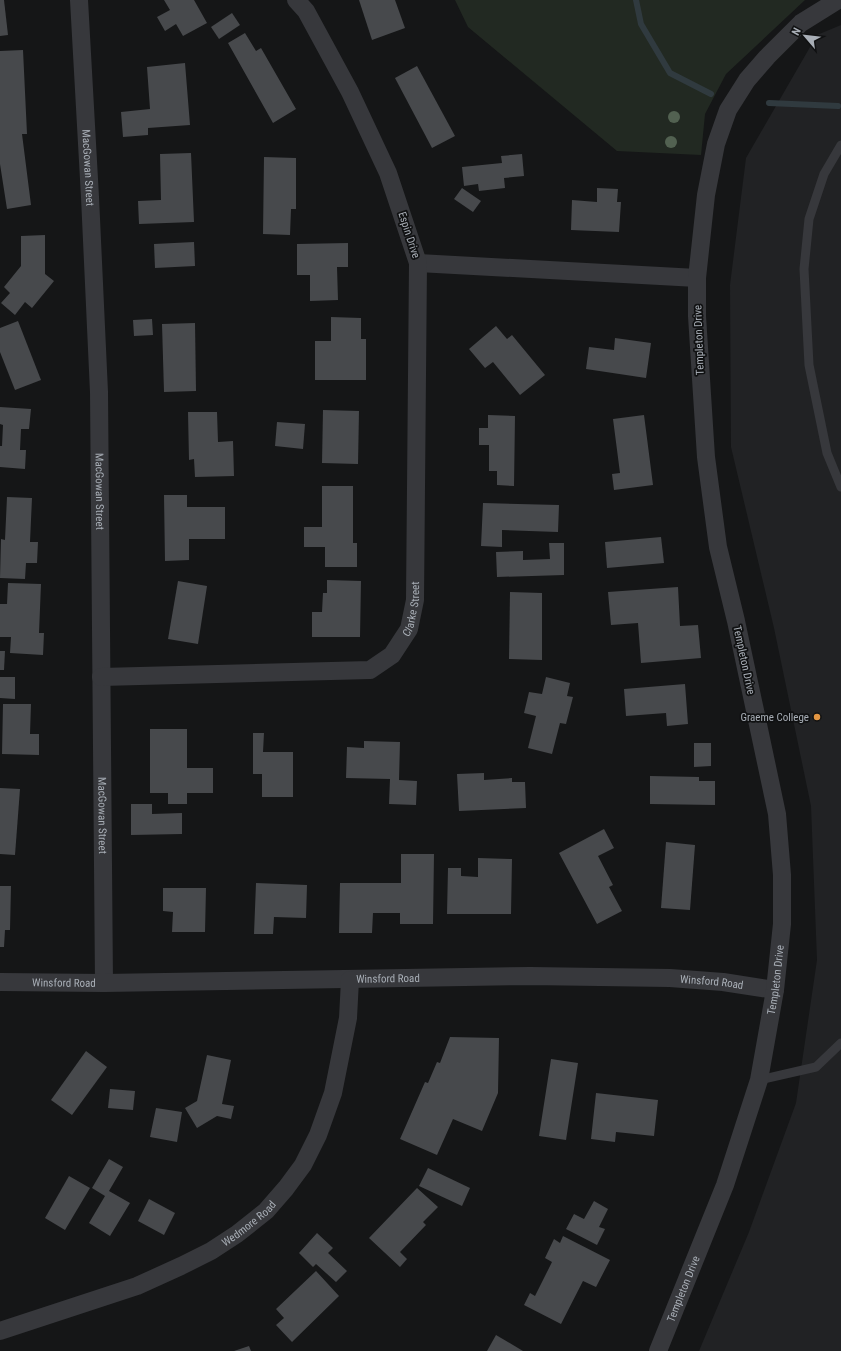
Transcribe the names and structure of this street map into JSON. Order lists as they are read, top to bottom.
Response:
{
  "streets": {
    "street": [
      "MacGowan Street",
      "Espin Drive",
      "Templeton Drive",
      "Clarke Street",
      "Winsford Road",
      "Wedmore Road"
    ]
  },
  "crossings": [
    ["MacGowan Street", "Clarke Street"],
    ["MacGowan Street", "Winsford Road"],
    ["Espin Drive", "Templeton Drive"],
    ["Espin Drive", "Clarke Street"],
    ["Templeton Drive", "Winsford Road"],
    ["Winsford Road", "Wedmore Road"]
  ],
  "places": ["Graeme College"],
  "north": "top left"
}
